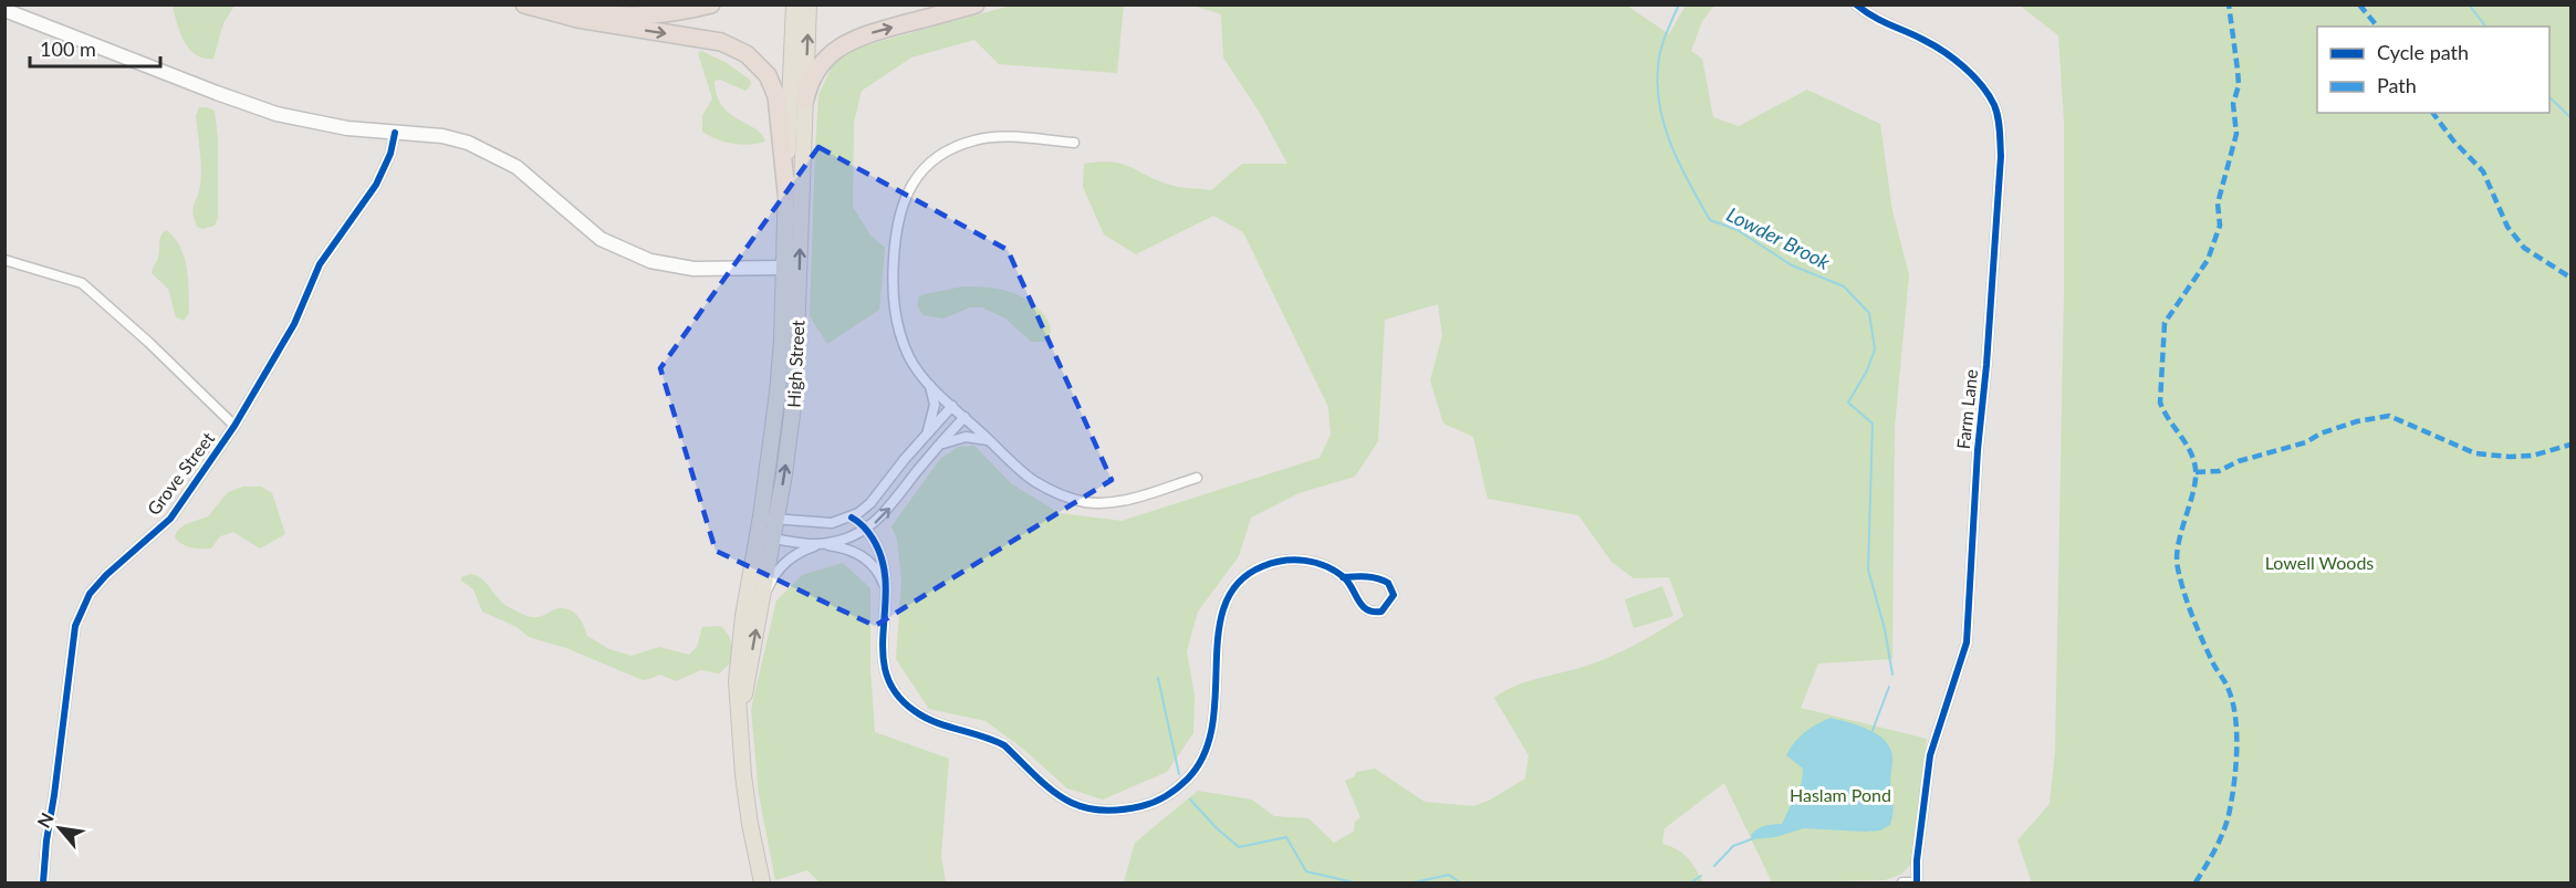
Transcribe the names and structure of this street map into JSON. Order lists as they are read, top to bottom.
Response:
{
  "streets": {
    "main road": ["High Street"],
    "street": ["Farm Lane", "Grove Street"]
  },
  "water": ["Lowder Brook"],
  "parks": ["Lowell Woods", "Haslam Pond"],
  "legend": ["Cycle path", "Path"],
  "scale_bar": "100 m",
  "north": "top left"
}
